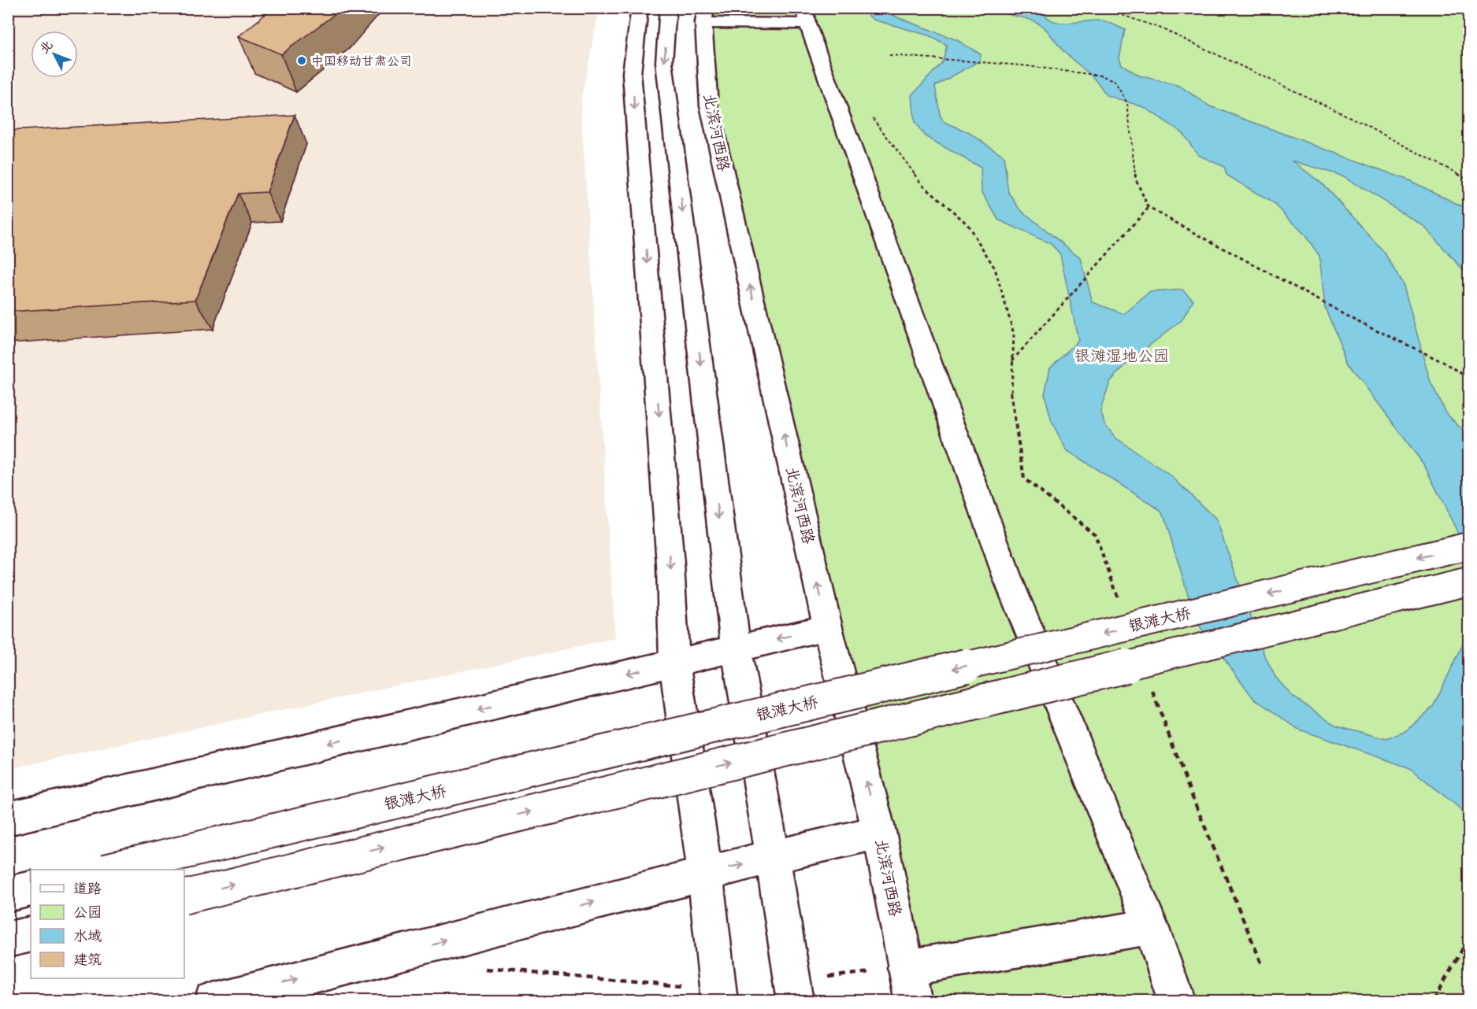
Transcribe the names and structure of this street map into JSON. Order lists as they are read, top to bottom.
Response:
{
  "streets": {
    "main road": ["北滨河西路", "银滩大桥"]
  },
  "parks": ["银滩湿地公园"],
  "places": ["中国移动甘肃公司"],
  "legend": [
    "道路",
    "公园",
    "水域",
    "建筑"
  ],
  "north": "top left"
}
